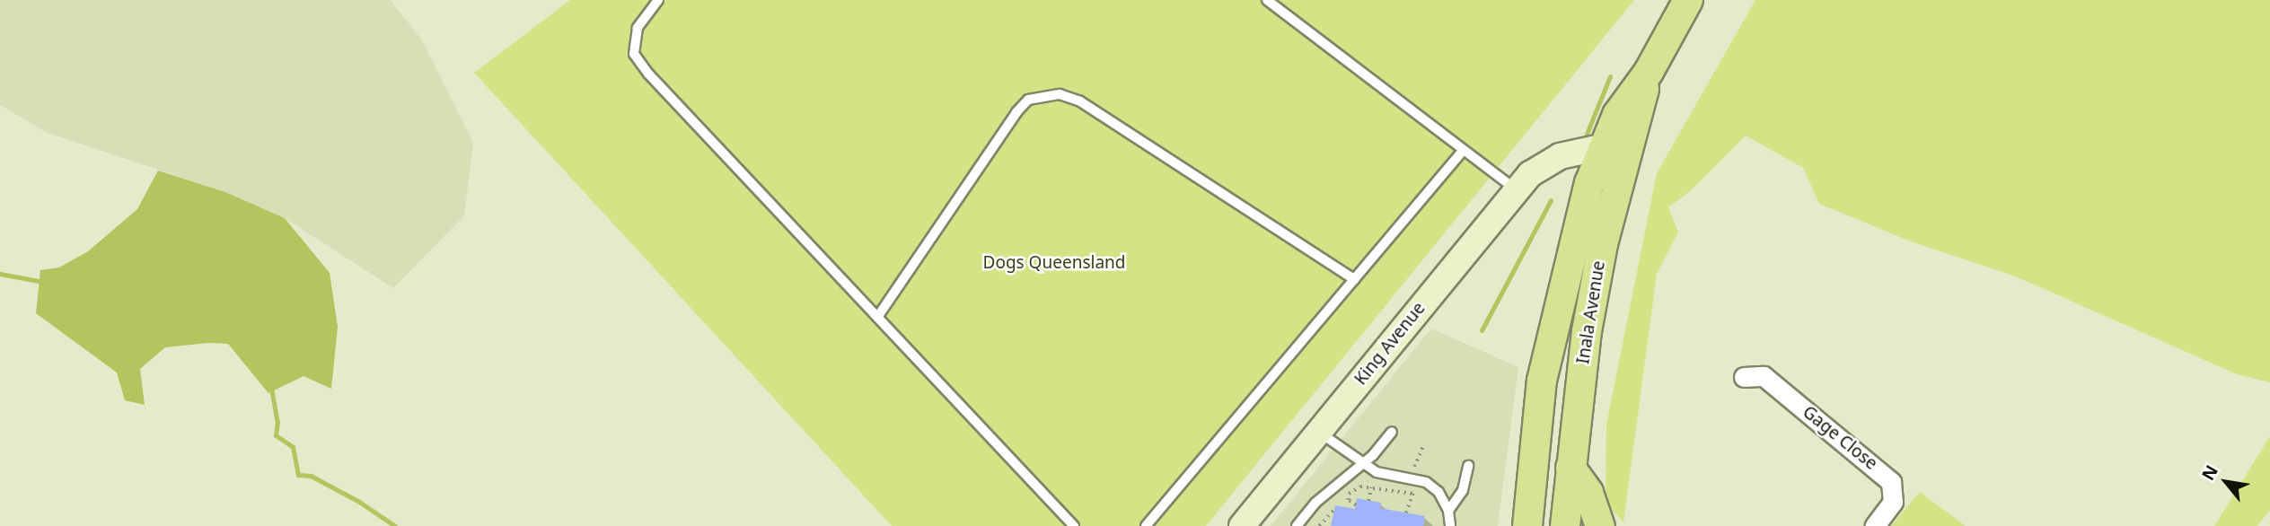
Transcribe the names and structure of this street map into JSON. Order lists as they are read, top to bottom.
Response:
{
  "streets": {
    "main road": ["Inala Avenue"],
    "street": ["King Avenue", "Gage Close"]
  },
  "crossings": [
    ["Inala Avenue", "King Avenue"]
  ],
  "parks": ["Dogs Queensland"],
  "north": "top left"
}
